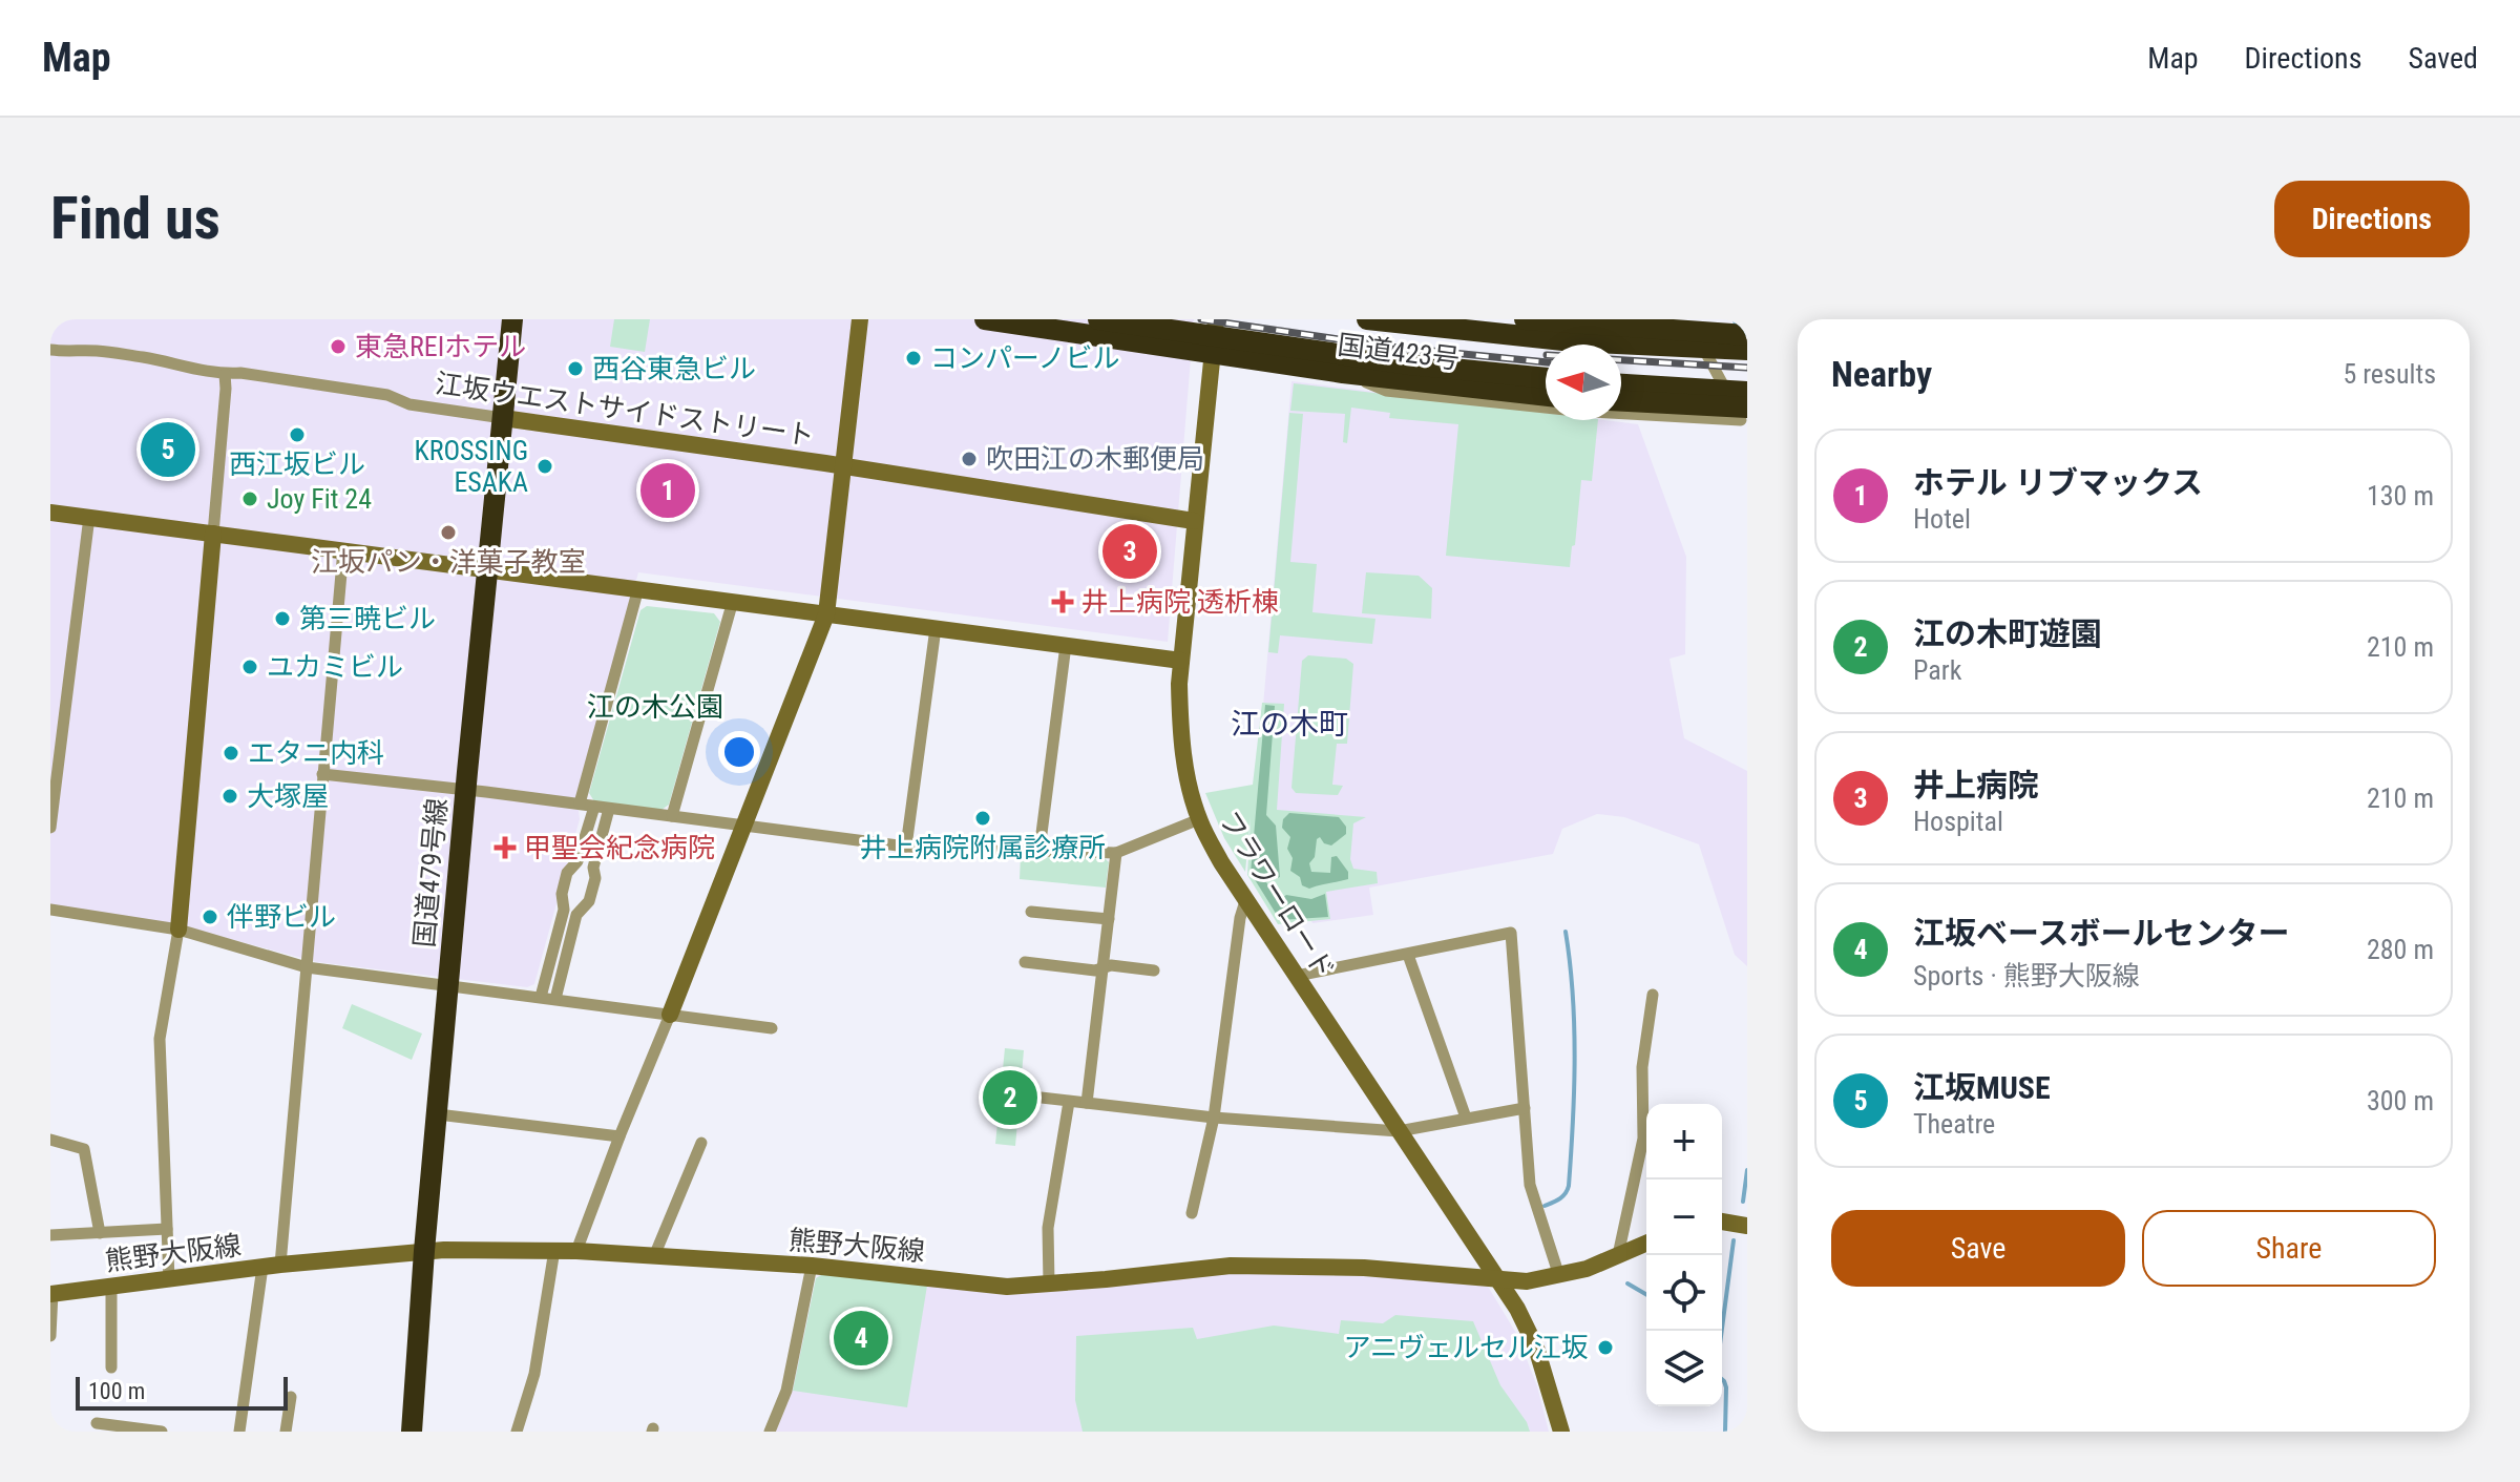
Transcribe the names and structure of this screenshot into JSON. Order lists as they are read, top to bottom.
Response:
{
  "streets": {
    "highway": ["国道423号", "国道479号線"],
    "street": ["江坂ウエストサイドストリート", "フラワーロード", "熊野大阪線"]
  },
  "crossings": [
    ["国道423号", "フラワーロード"],
    ["江坂ウエストサイドストリート", "国道479号線"],
    ["江坂ウエストサイドストリート", "フラワーロード"],
    ["国道479号線", "熊野大阪線"],
    ["フラワーロード", "熊野大阪線"]
  ],
  "districts": ["江の木町"],
  "parks": ["江の木公園"],
  "places": {
    "other": [
      "東急REIホテル",
      "コンパーノビル",
      "西谷東急ビル",
      "西江坂ビル",
      "吹田江の木郵便局",
      "KROSSING ESAKA",
      "Joy Fit 24",
      "江坂パン・洋菓子教室",
      "第三暁ビル",
      "ユカミビル",
      "エタニ内科",
      "大塚屋",
      "井上病院附属診療所",
      "伴野ビル",
      "アニヴェルセル江坂"
    ],
    "health": ["井上病院 透析棟", "甲聖会紀念病院"]
  },
  "scale_bar": "100 m",
  "north": "left",
  "page": {
    "header": "Map",
    "nav": ["Map", "Directions", "Saved"],
    "buttons": [
      "Directions",
      ["Save", "Share"]
    ],
    "title": "Find us",
    "heading": ["Nearby", "5 results"],
    "pins": [
      "5",
      "1",
      "3",
      "2",
      "4"
    ],
    "list": [
      {
        "mark": "1",
        "name": "ホテル リブマックス",
        "note": "Hotel",
        "value": "130 m"
      },
      {
        "mark": "2",
        "name": "江の木町遊園",
        "note": "Park",
        "value": "210 m"
      },
      {
        "mark": "3",
        "name": "井上病院",
        "note": "Hospital",
        "value": "210 m"
      },
      {
        "mark": "4",
        "name": "江坂ベースボールセンター",
        "note": "Sports · 熊野大阪線",
        "value": "280 m"
      },
      {
        "mark": "5",
        "name": "江坂MUSE",
        "note": "Theatre",
        "value": "300 m"
      }
    ],
    "map_buttons": ["+", "−"],
    "scale": "100 m"
  }
}
